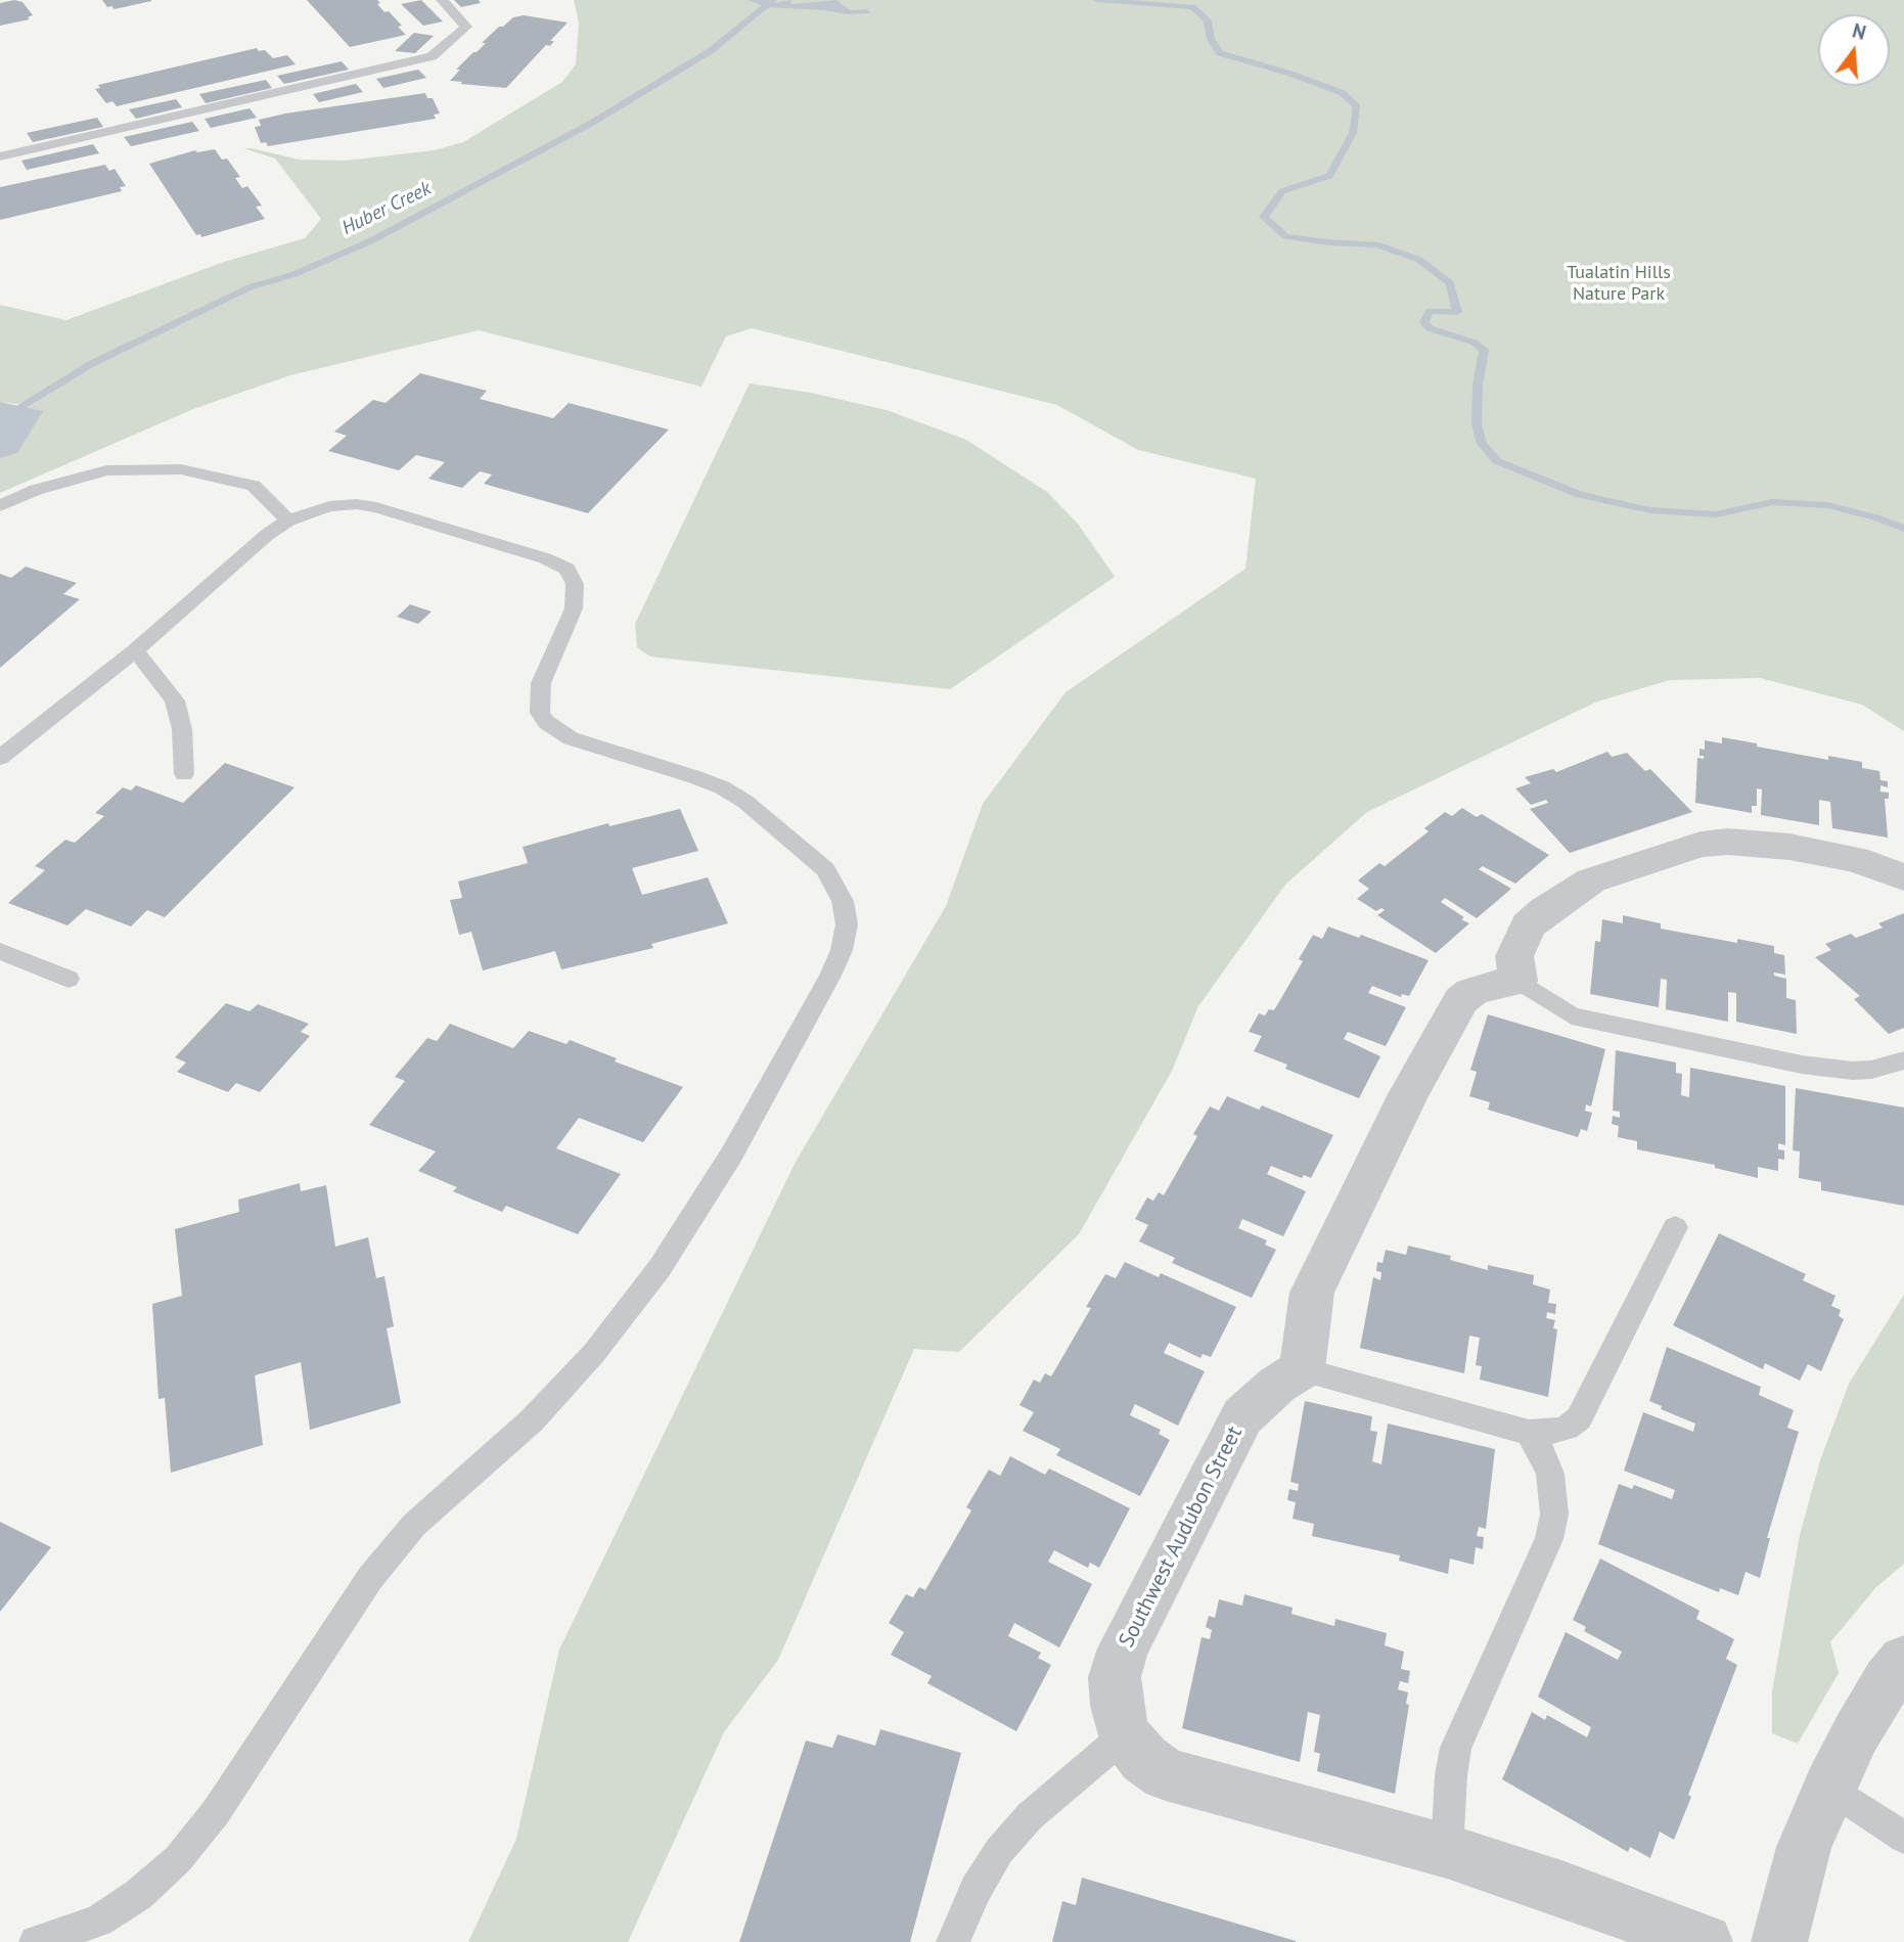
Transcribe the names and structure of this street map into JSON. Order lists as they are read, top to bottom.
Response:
{
  "streets": {
    "street": ["Southwest Audubon Street"]
  },
  "water": ["Huber Creek"],
  "parks": ["Tualatin Hills Nature Park"],
  "north": "top"
}
